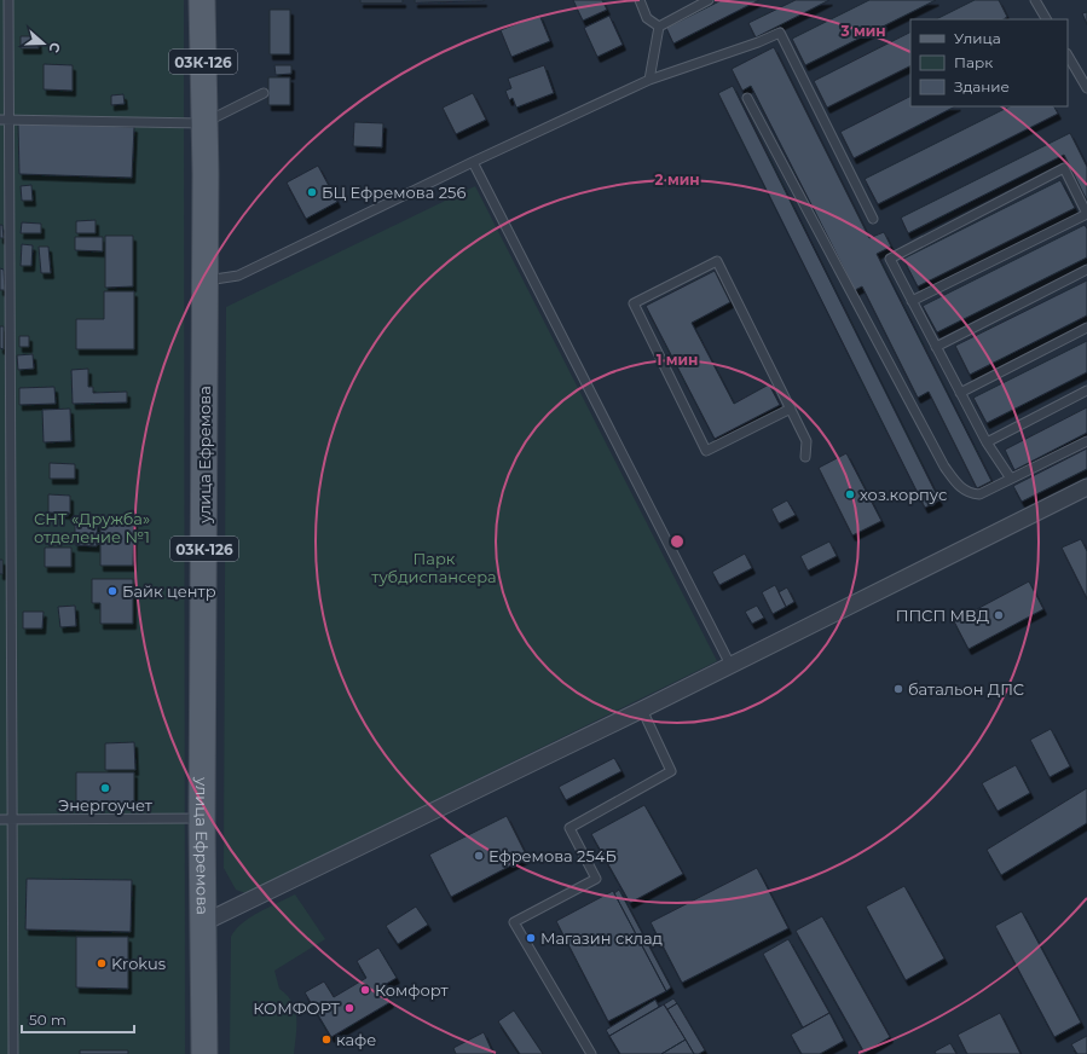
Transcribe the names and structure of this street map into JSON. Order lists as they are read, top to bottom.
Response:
{
  "streets": {
    "main road": ["03К-126", "улица Ефремова"]
  },
  "parks": ["СНТ «Дружба» отделение №1", "Парк тубдиспансера"],
  "places": [
    "БЦ Ефремова 256",
    "хоз.корпус",
    "Байк центр",
    "ППСП МВД",
    "батальон ДПС",
    "Энергоучет",
    "Ефремова 254Б",
    "Магазин склад",
    "Krokus",
    "Комфорт",
    "КОМФОРТ",
    "кафе"
  ],
  "legend": ["Улица", "Парк", "Здание"],
  "scale_bar": "50 m",
  "north": "right",
  "rings": ["3 мин", "2 мин", "1 мин"]
}
